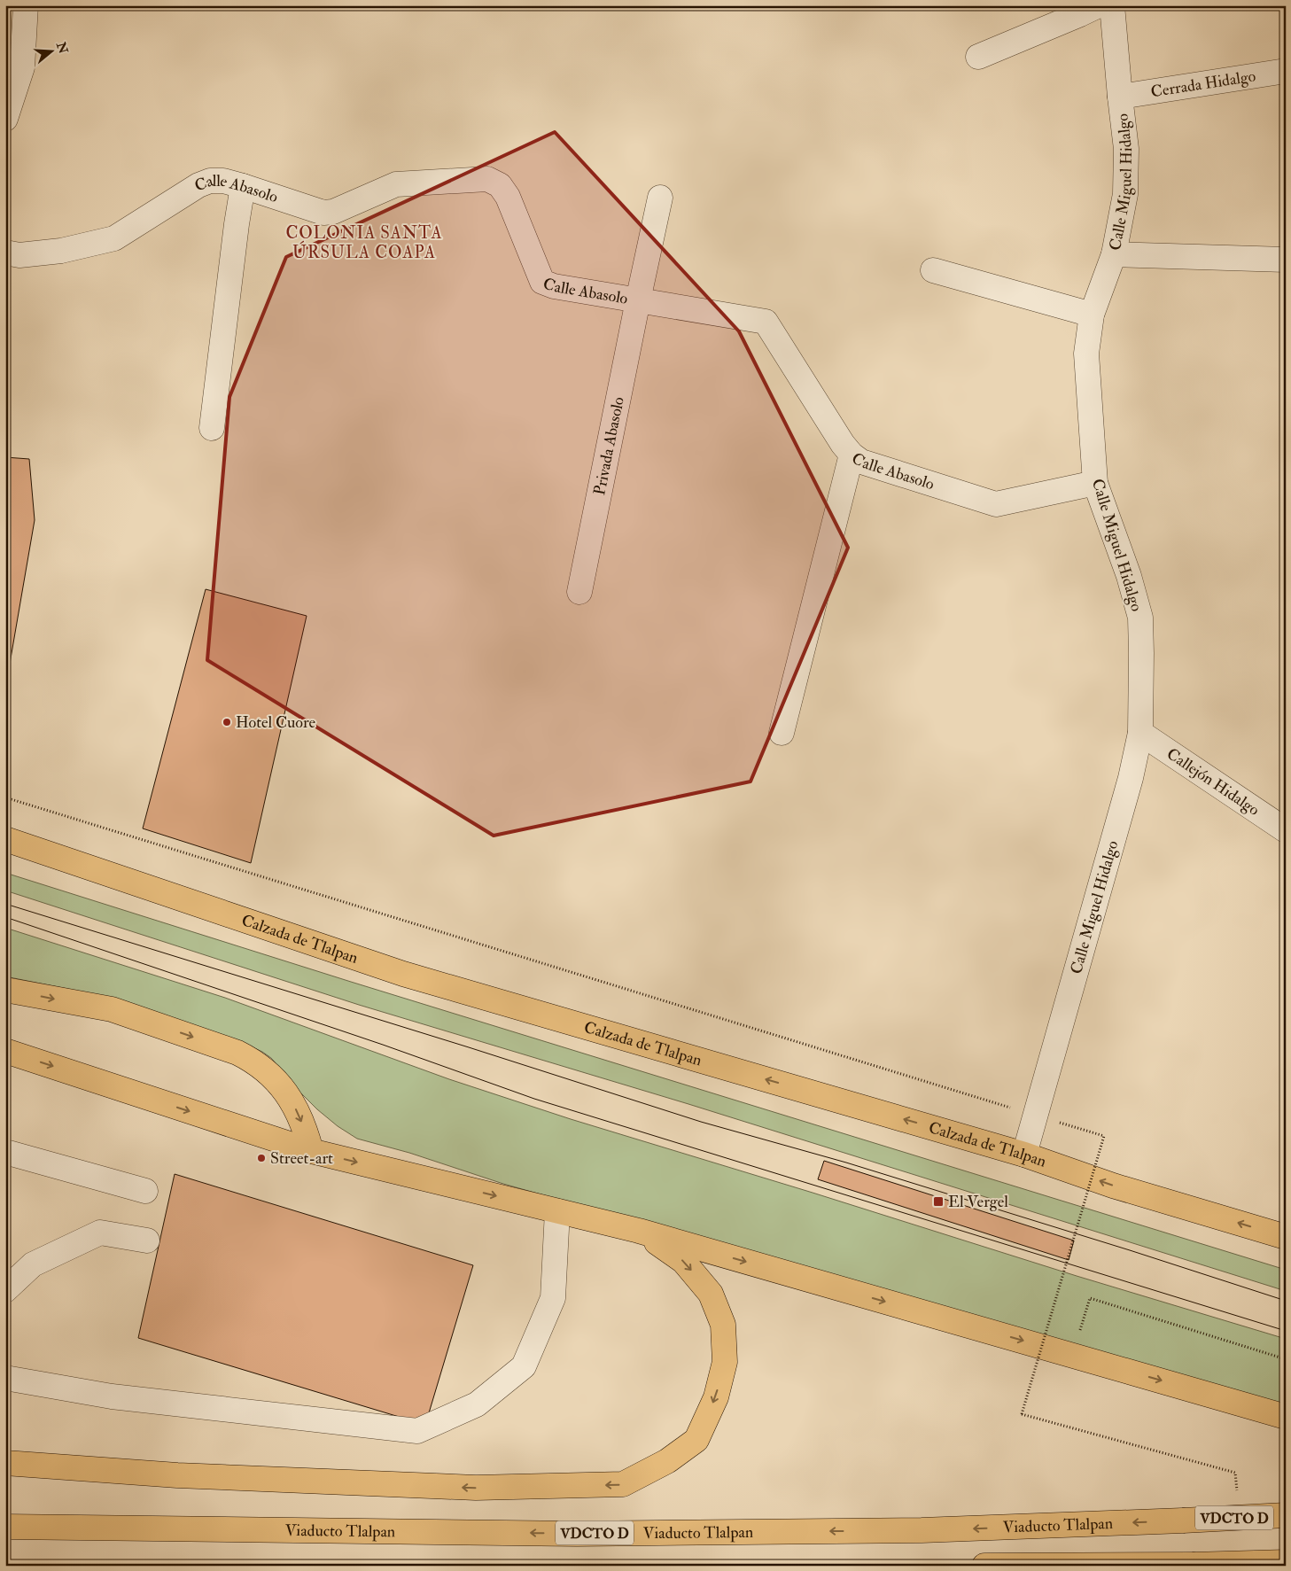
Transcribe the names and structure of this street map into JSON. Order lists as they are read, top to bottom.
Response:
{
  "streets": {
    "main road": ["Calzada de Tlalpan", "VDCTO D", "Viaducto Tlalpan"],
    "street": [
      "Cerrada Hidalgo",
      "Calle Miguel Hidalgo",
      "Calle Abasolo",
      "Privada Abasolo",
      "Callejón Hidalgo"
    ]
  },
  "crossings": [
    ["Cerrada Hidalgo", "Calle Miguel Hidalgo"],
    ["Calle Miguel Hidalgo", "Calle Abasolo"],
    ["Calle Miguel Hidalgo", "Callejón Hidalgo"],
    ["Calle Miguel Hidalgo", "Calzada de Tlalpan"],
    ["Calle Abasolo", "Privada Abasolo"]
  ],
  "districts": ["COLONIA SANTA ÚRSULA COAPA"],
  "places": {
    "other": ["Hotel Cuore", "Street-art"],
    "transit": ["El Vergel"]
  },
  "north": "right"
}
